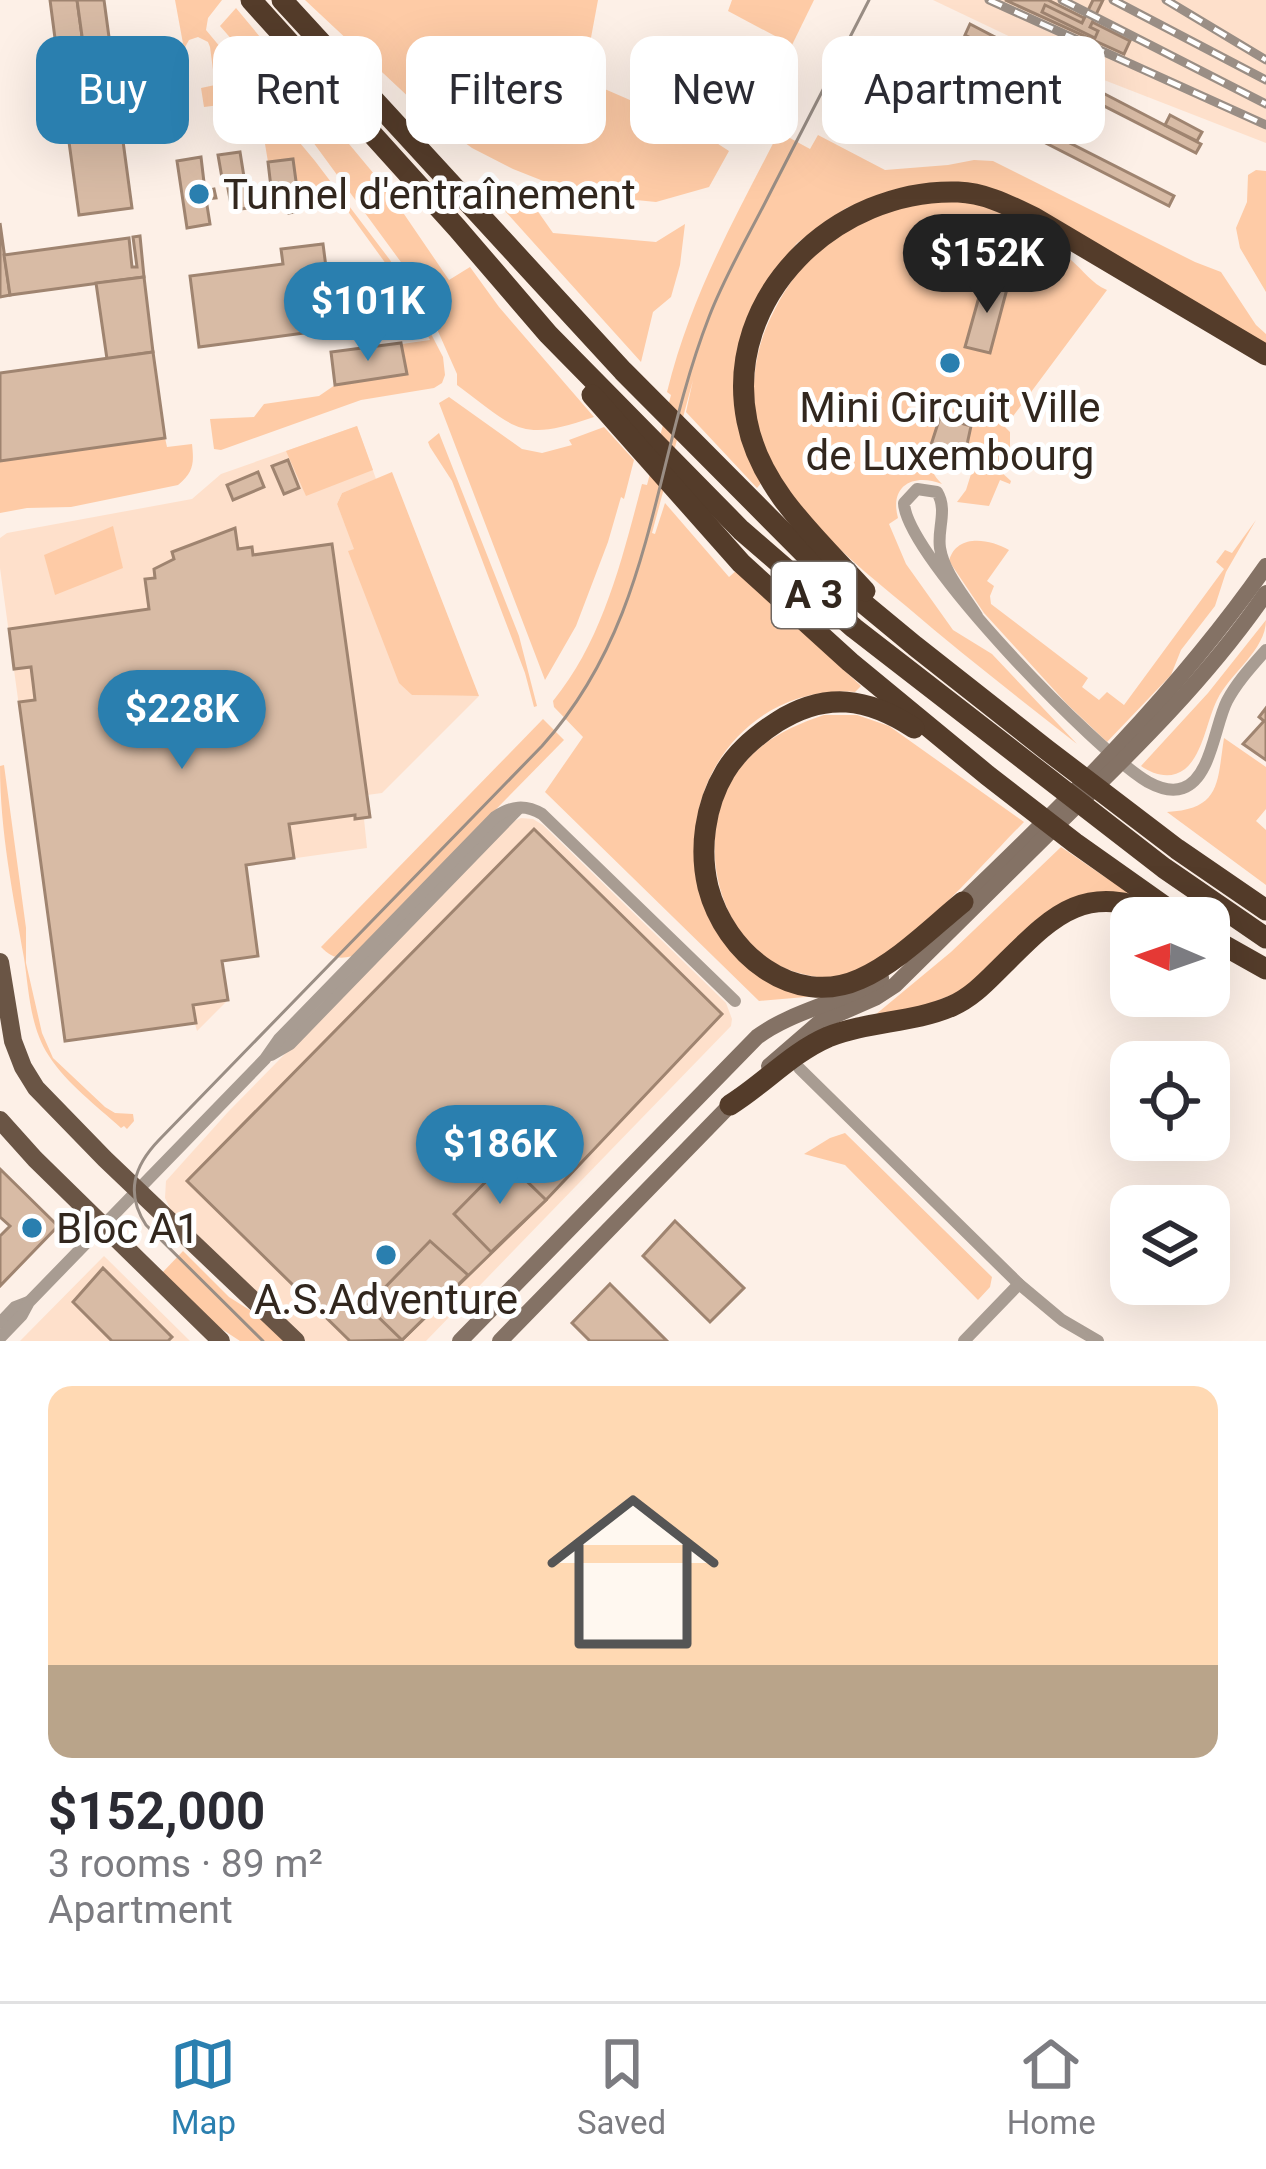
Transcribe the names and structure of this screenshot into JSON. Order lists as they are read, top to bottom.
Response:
{
  "streets": {
    "highway": ["A 3"]
  },
  "places": [
    "Tunnel d'entraînement",
    "Mini Circuit Ville de Luxembourg",
    "Bloc A1",
    "A.S.Adventure"
  ],
  "north": "left",
  "page": {
    "chip": [
      "Buy",
      "Rent",
      "Filters",
      "New",
      "Apartment"
    ],
    "price": [
      "$152K",
      "$101K",
      "$228K",
      "$186K"
    ],
    "list": [
      {
        "name": "$152,000",
        "note": "3 rooms · 89 m² · Apartment"
      }
    ],
    "tabs": ["Map", "Saved", "Home"]
  }
}
